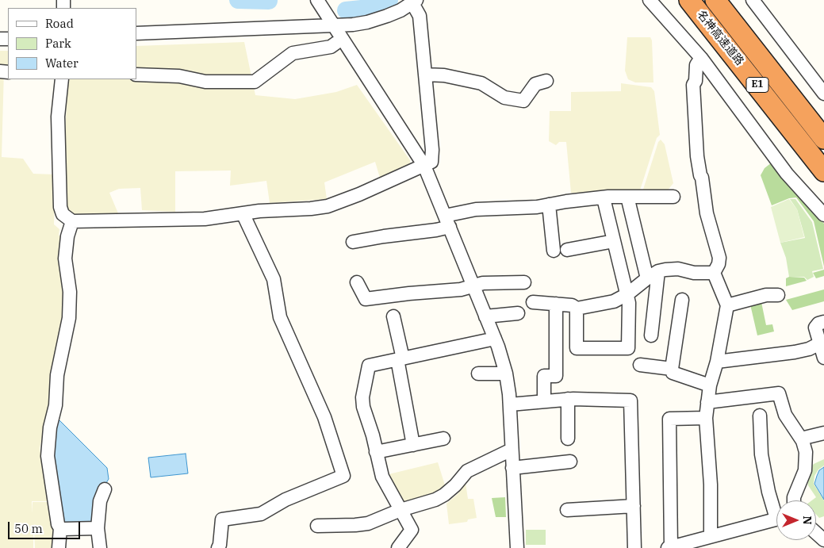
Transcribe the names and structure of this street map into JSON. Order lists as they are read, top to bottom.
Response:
{
  "streets": {
    "highway": ["名神高速道路", "E1"]
  },
  "legend": ["Road", "Park", "Water"],
  "scale_bar": "50 m",
  "north": "right"
}
